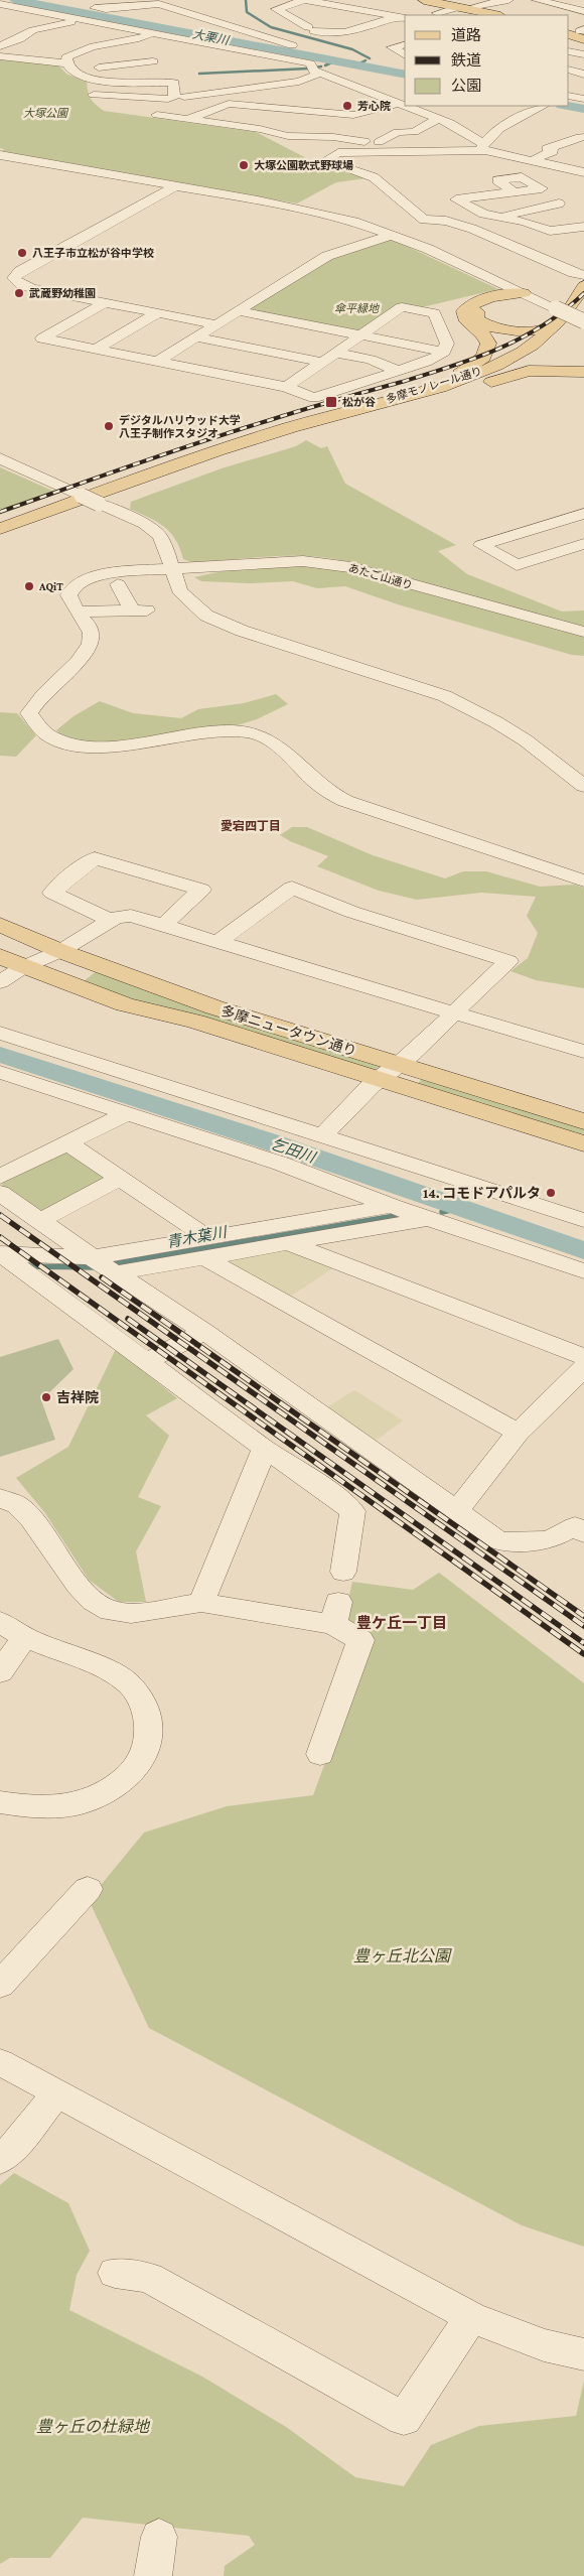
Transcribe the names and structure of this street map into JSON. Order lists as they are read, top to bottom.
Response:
{
  "streets": {
    "main road": ["多摩モノレール通り", "多摩ニュータウン通り"],
    "street": ["あたご山通り"]
  },
  "districts": ["愛宕四丁目", "豊ケ丘一丁目"],
  "water": ["大栗川", "乞田川", "青木葉川"],
  "parks": [
    "大塚公園",
    "傘平緑地",
    "豊ヶ丘北公園",
    "豊ヶ丘の杜緑地"
  ],
  "places": {
    "other": [
      "芳心院",
      "大塚公園軟式野球場",
      "八王子市立松が谷中学校",
      "武蔵野幼稚園",
      "デジタルハリウッド大学 八王子制作スタジオ",
      "AQiT",
      "14. コモドアパルタ",
      "吉祥院"
    ],
    "transit": ["松が谷"]
  },
  "legend": ["道路", "鉄道", "公園"]
}
